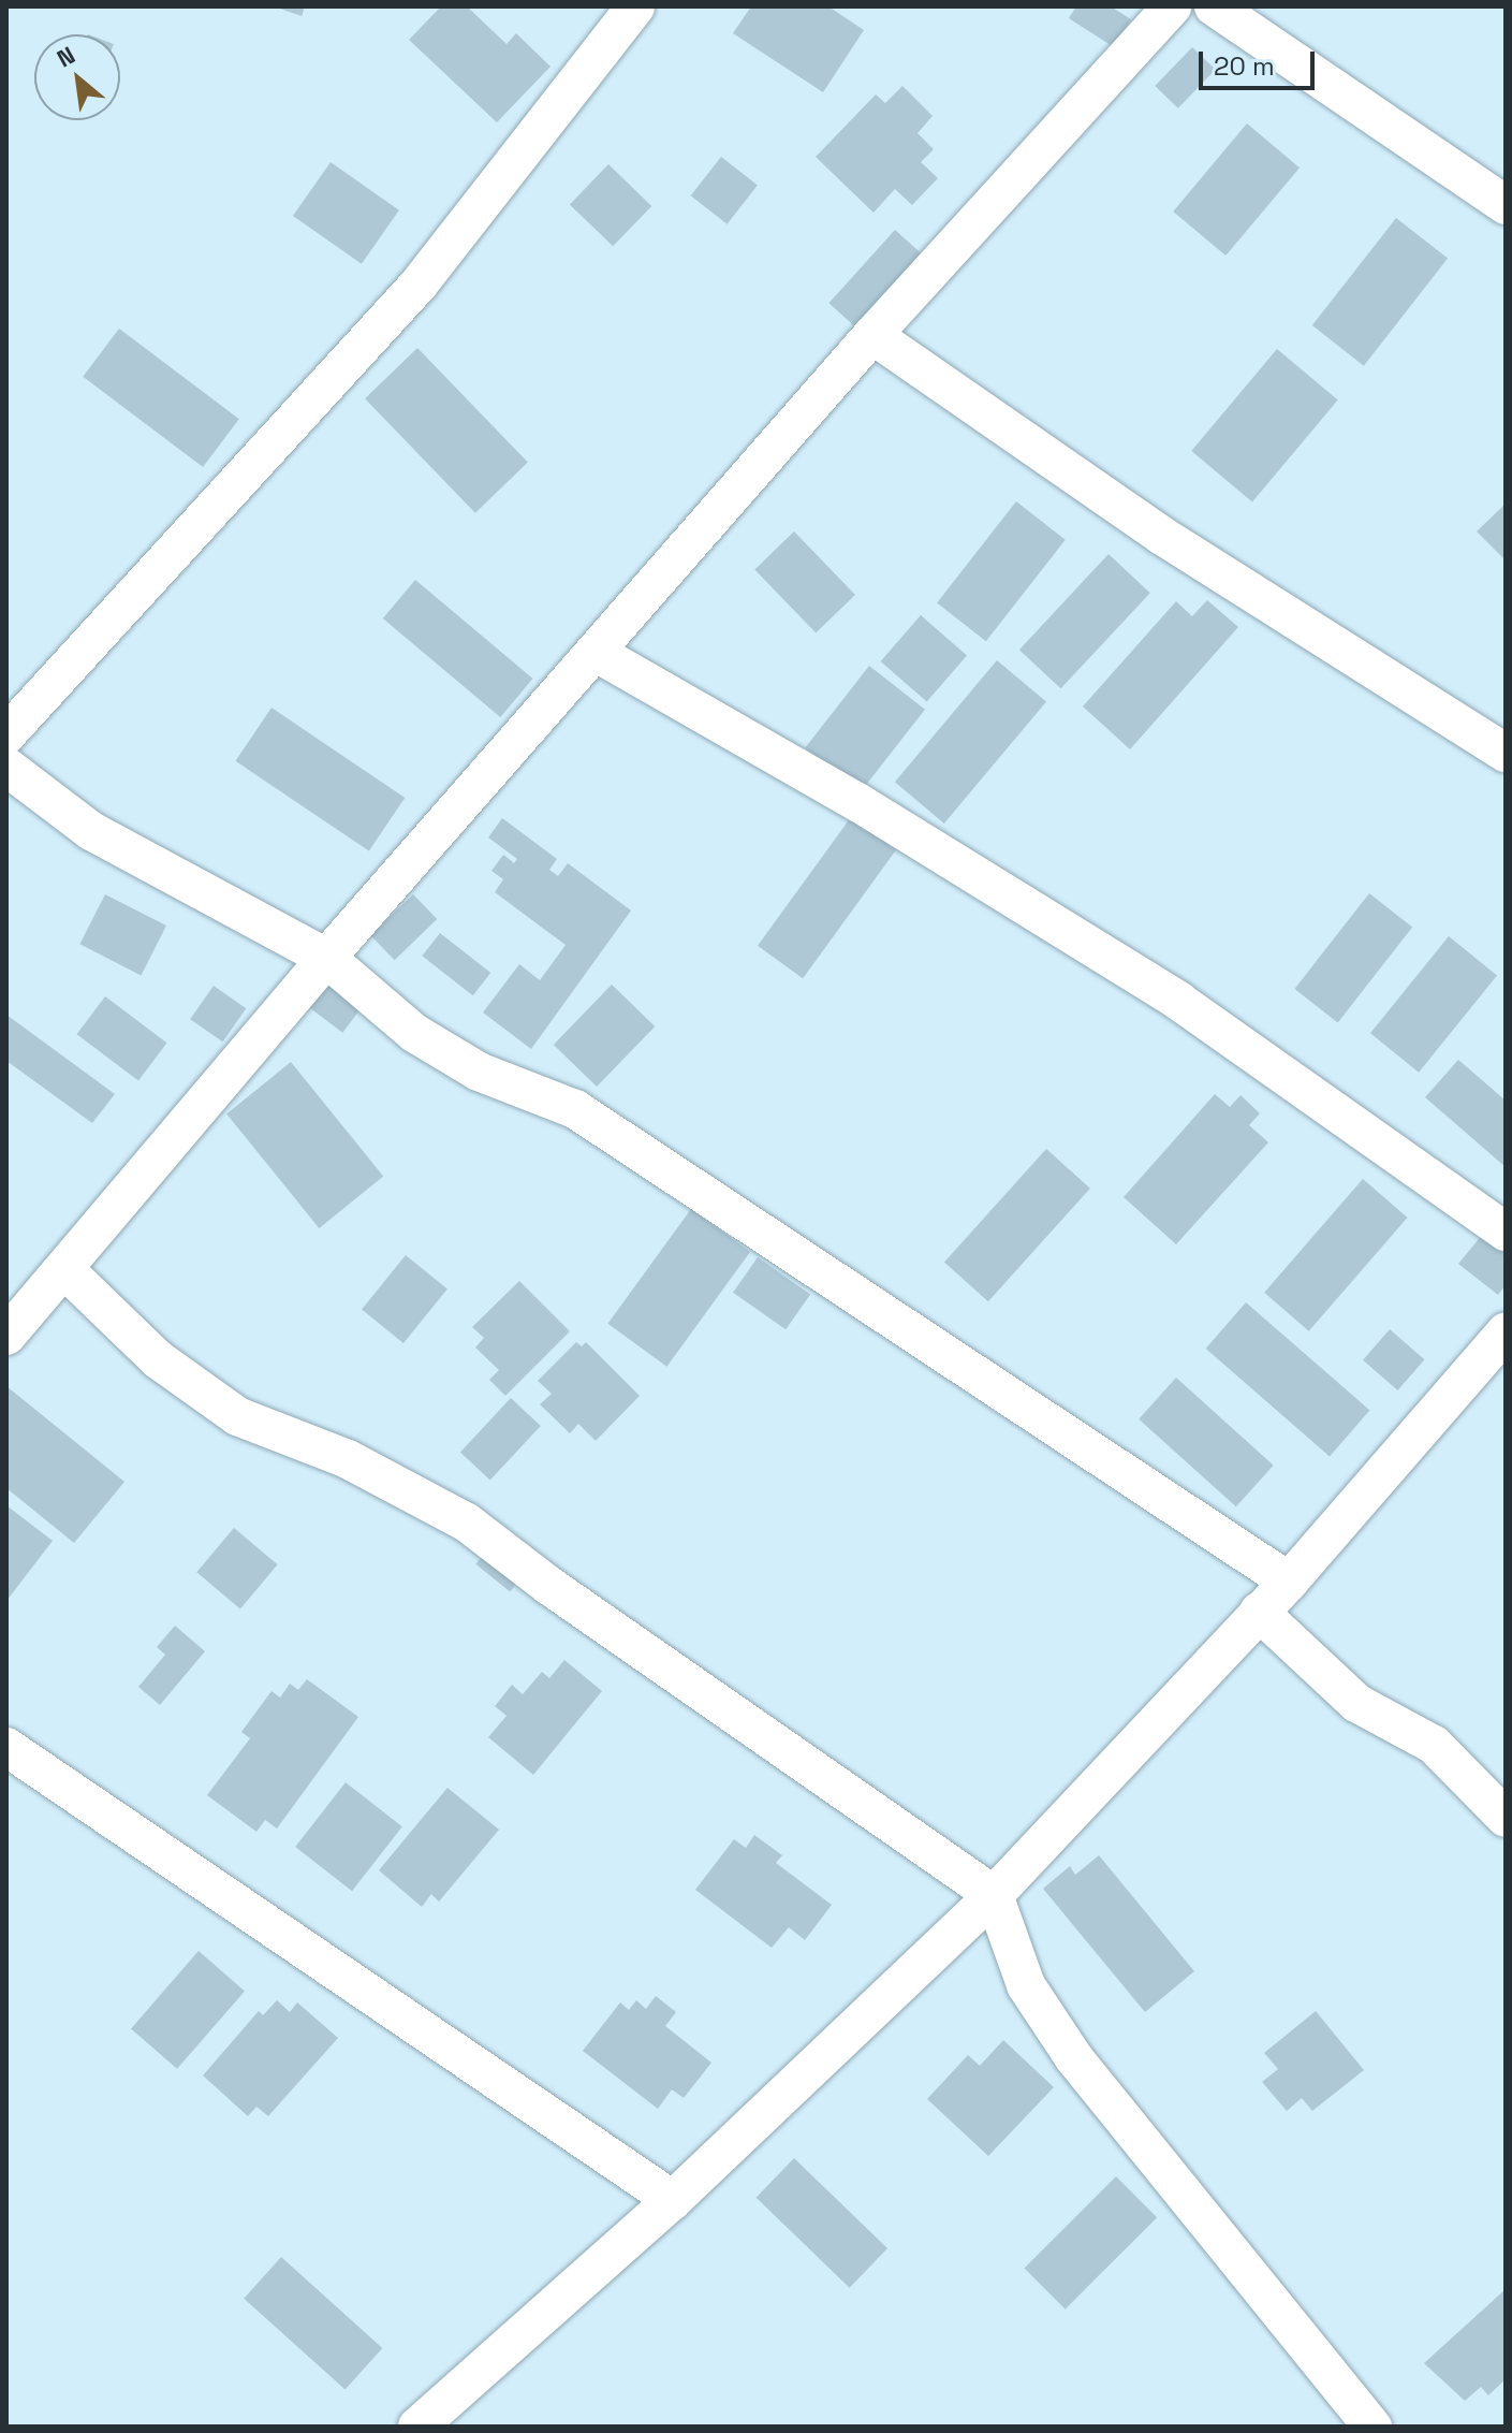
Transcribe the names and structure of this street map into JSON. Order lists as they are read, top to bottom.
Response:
{
  "scale_bar": "20 m",
  "north": "top left"
}
